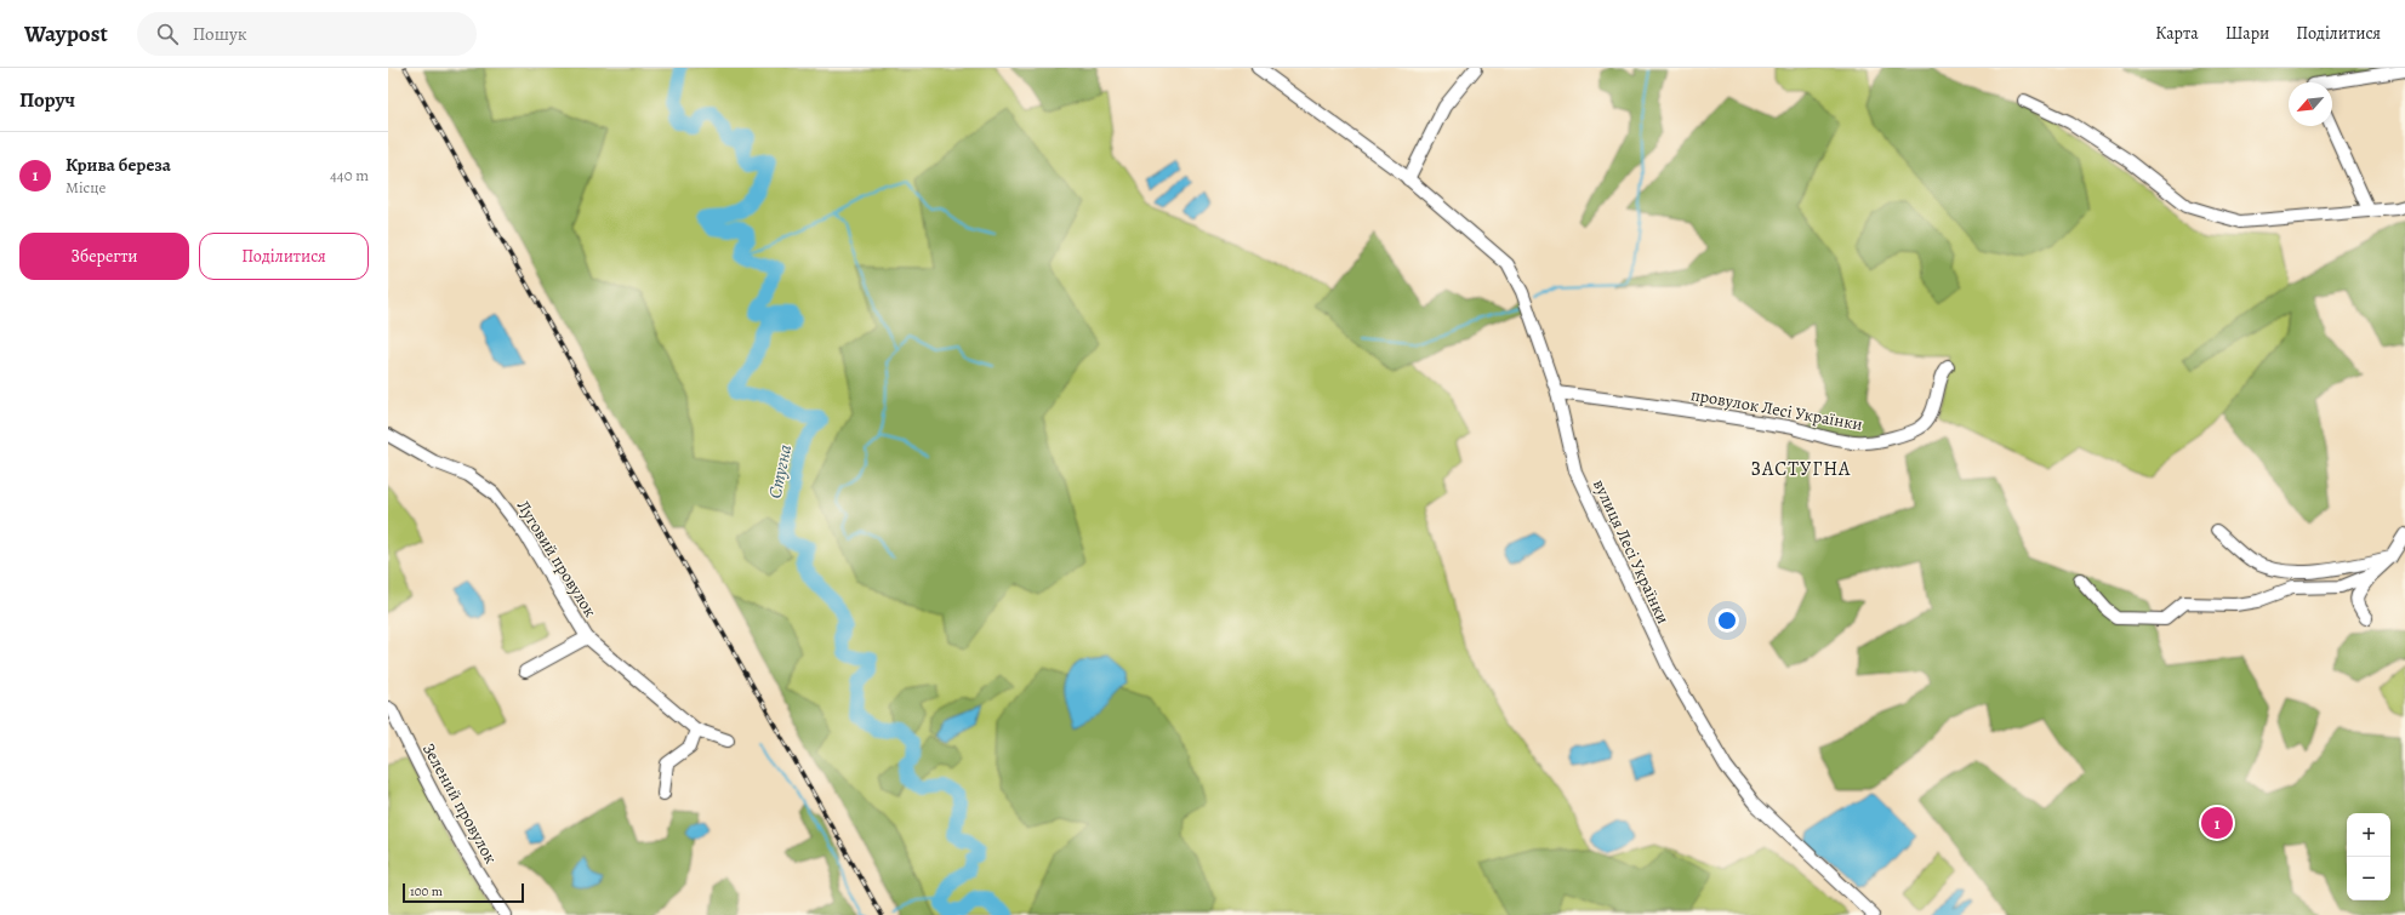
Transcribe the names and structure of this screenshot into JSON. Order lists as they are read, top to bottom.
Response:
{
  "streets": {
    "street": [
      "провулок Лесі Українки",
      "вулиця Лесі Українки",
      "Луговий провулок",
      "Зелений провулок"
    ]
  },
  "crossings": [
    ["провулок Лесі Українки", "вулиця Лесі Українки"]
  ],
  "districts": ["ЗАСТУГНА"],
  "water": ["Стугна"],
  "scale_bar": "100 m",
  "north": "bottom left",
  "page": {
    "header": "Waypost",
    "search": "Пошук",
    "nav": ["Карта", "Шари", "Поділитися"],
    "heading": "Поруч",
    "list": [
      {
        "mark": "1",
        "name": "Крива береза",
        "note": "Місце",
        "value": "440 m"
      }
    ],
    "buttons": ["Зберегти", "Поділитися"],
    "pins": "1",
    "map_buttons": ["+", "−"],
    "scale": "100 m"
  }
}
